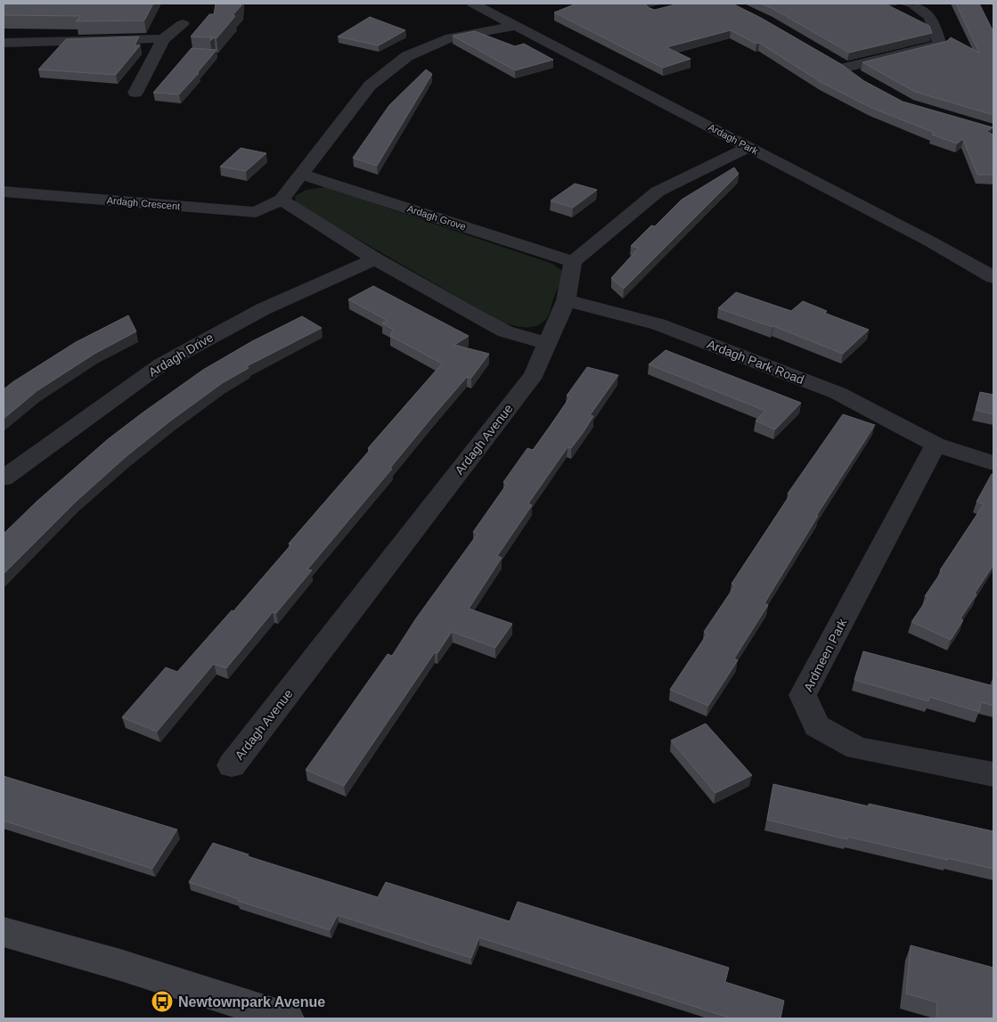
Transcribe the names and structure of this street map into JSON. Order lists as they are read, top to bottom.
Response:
{
  "streets": {
    "street": [
      "Ardagh Park",
      "Ardagh Crescent",
      "Ardagh Grove",
      "Ardagh Drive",
      "Ardagh Park Road",
      "Ardagh Avenue",
      "Ardmeen Park"
    ]
  },
  "crossings": [
    ["Ardagh Grove", "Ardagh Avenue"],
    ["Ardagh Park Road", "Ardagh Avenue"],
    ["Ardagh Park Road", "Ardmeen Park"]
  ],
  "places": {
    "bus stop": ["Newtownpark Avenue"]
  }
}
